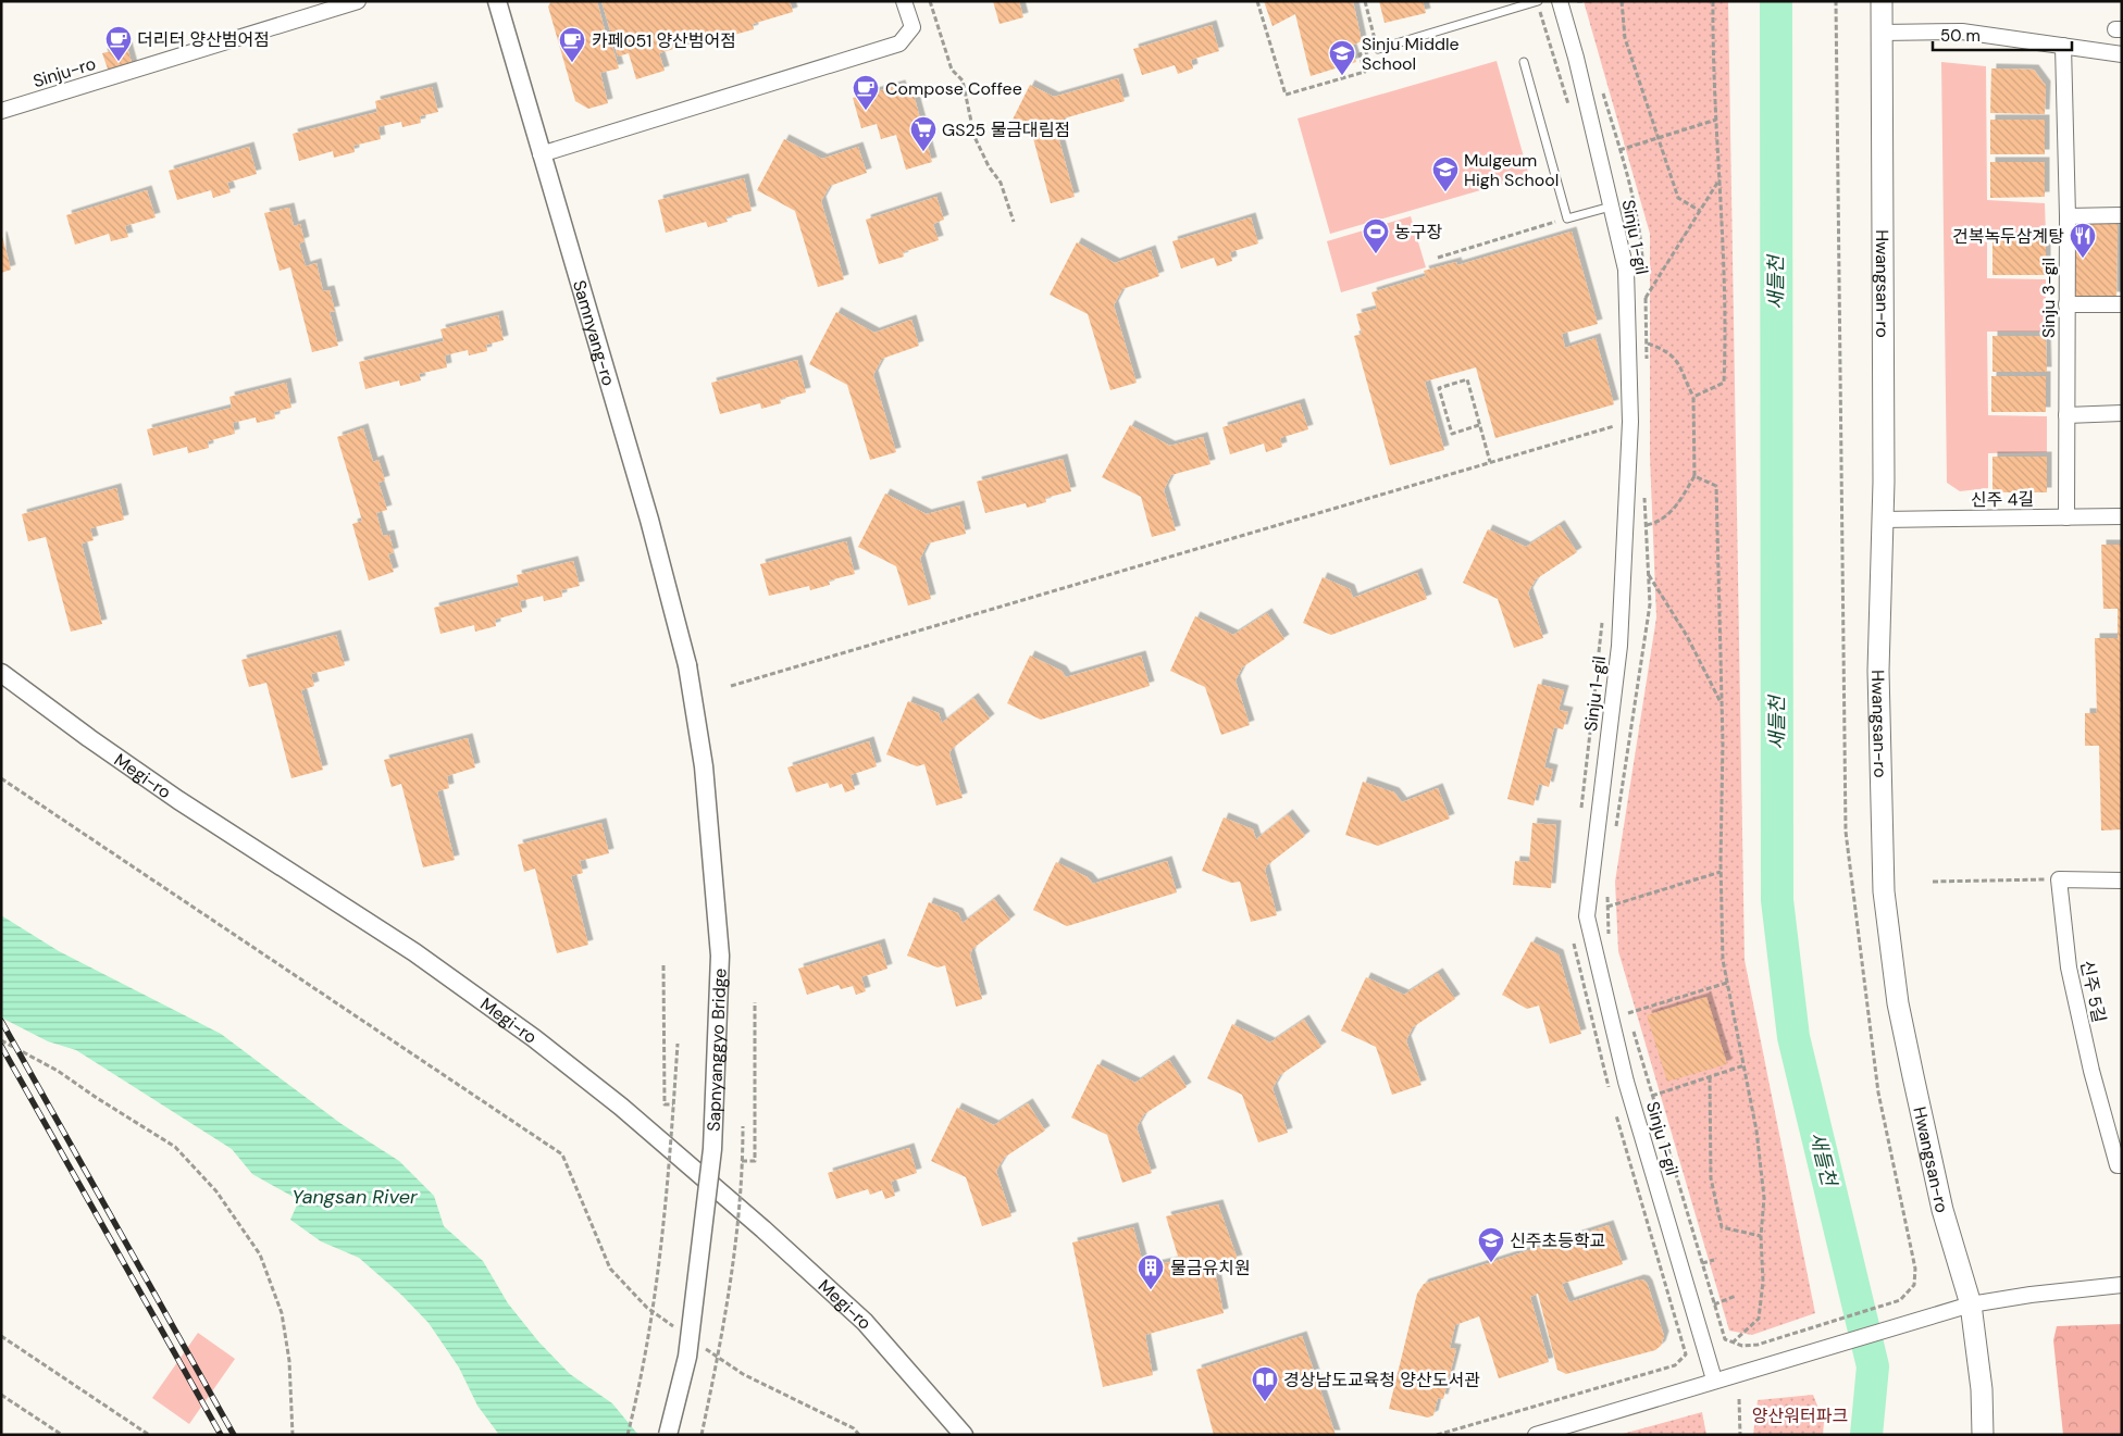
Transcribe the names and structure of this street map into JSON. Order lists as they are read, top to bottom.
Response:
{
  "streets": {
    "main road": ["Hwangsan-ro"],
    "street": [
      "Sinju-ro",
      "Sinju 1-gil",
      "Sinju 3-gil",
      "Samnyang-ro",
      "신주 4길",
      "Megi-ro",
      "신주 5길",
      "Sapnyanggyo Bridge"
    ]
  },
  "crossings": [
    ["Hwangsan-ro", "신주 4길"],
    ["Sinju 3-gil", "신주 4길"],
    ["Samnyang-ro", "Sapnyanggyo Bridge"]
  ],
  "water": ["새들천", "Yangsan River"],
  "parks": ["양산워터파크"],
  "places": {
    "cafe": ["더리터 양산범어점", "카페051 양산범어점", "Compose Coffee"],
    "school or university": ["Sinju Middle School", "Mulgeum High School", "신주초등학교"],
    "supermarket": ["GS25 물금대림점"],
    "sports": ["농구장"],
    "restaurant": ["건복녹두삼계탕"],
    "building": ["물금유치원"],
    "library": ["경상남도교육청 양산도서관"]
  },
  "scale_bar": "50 m"
}
